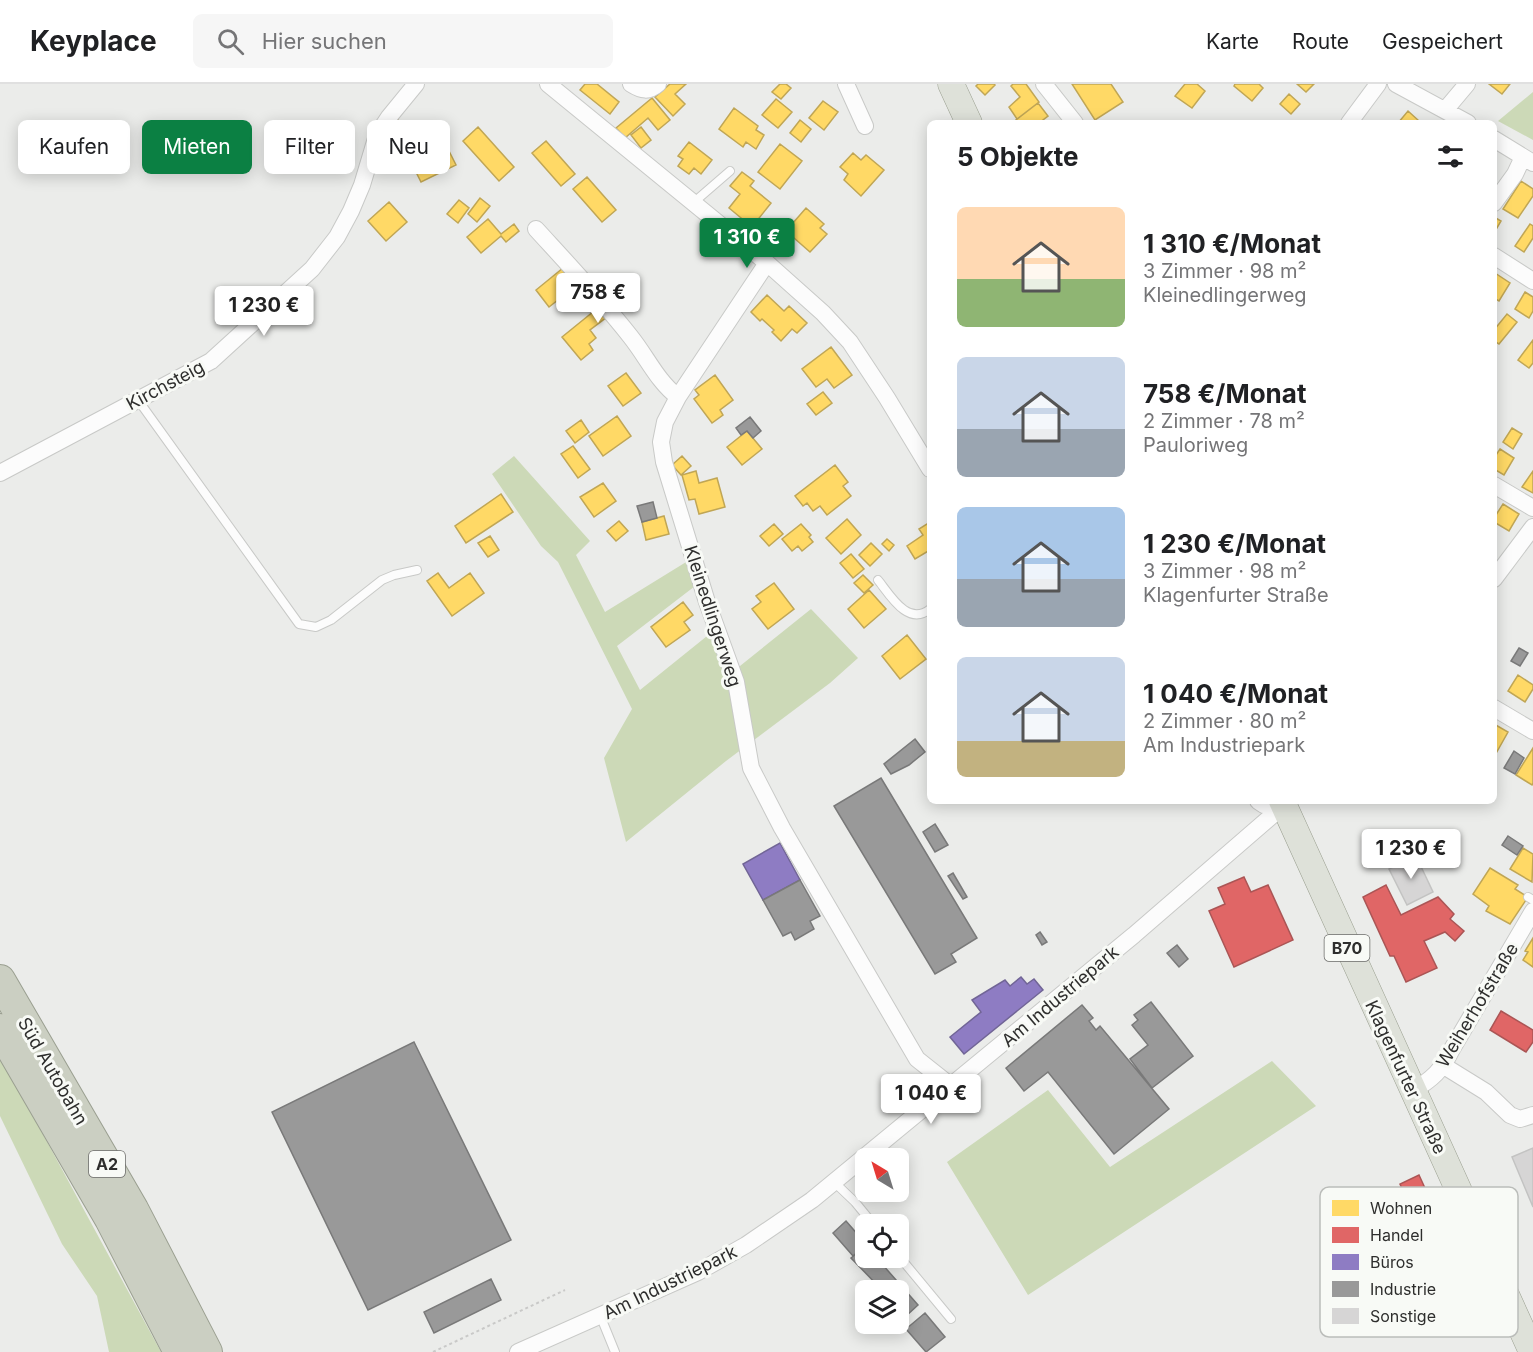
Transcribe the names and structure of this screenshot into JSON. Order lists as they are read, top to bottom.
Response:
{
  "streets": {
    "highway": ["Süd Autobahn", "A2"],
    "main road": ["B70", "Klagenfurter Straße"],
    "street": [
      "Kirchsteig",
      "Kleinedlingerweg",
      "Am Industriepark",
      "Weiherhofstraße"
    ]
  },
  "crossings": [
    ["Kleinedlingerweg", "Am Industriepark"],
    ["Weiherhofstraße", "Klagenfurter Straße"]
  ],
  "legend": [
    "Wohnen",
    "Handel",
    "Büros",
    "Industrie",
    "Sonstige"
  ],
  "north": "top left",
  "page": {
    "header": "Keyplace",
    "search": "Hier suchen",
    "nav": ["Karte", "Route", "Gespeichert"],
    "chip": [
      "Kaufen",
      "Mieten",
      "Filter",
      "Neu"
    ],
    "heading": "5 Objekte",
    "list": [
      {
        "name": "1 310 €/Monat",
        "note": "3 Zimmer · 98 m² · Kleinedlingerweg"
      },
      {
        "name": "758 €/Monat",
        "note": "2 Zimmer · 78 m² · Pauloriweg"
      },
      {
        "name": "1 230 €/Monat",
        "note": "3 Zimmer · 98 m² · Klagenfurter Straße"
      },
      {
        "name": "1 040 €/Monat",
        "note": "2 Zimmer · 80 m² · Am Industriepark"
      }
    ],
    "price": [
      "1 310 €",
      "758 €",
      "1 230 €",
      "1 230 €",
      "1 040 €"
    ]
  }
}
